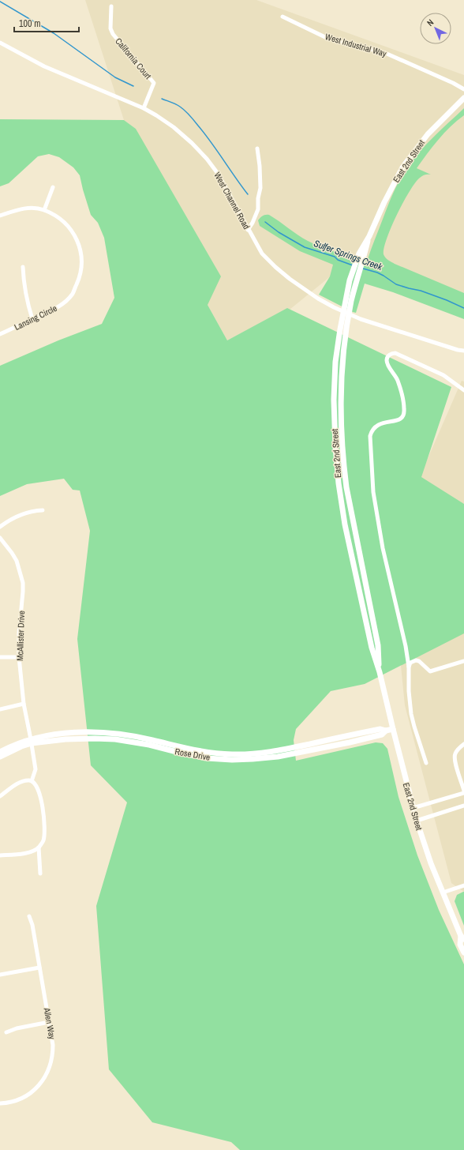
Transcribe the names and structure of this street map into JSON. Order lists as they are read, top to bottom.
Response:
{
  "streets": {
    "main road": ["East 2nd Street", "Rose Drive"],
    "street": [
      "West Industrial Way",
      "California Court",
      "West Channel Road",
      "Lansing Circle",
      "McAllister Drive",
      "Allen Way"
    ]
  },
  "crossings": [
    ["California Court", "West Channel Road"],
    ["East 2nd Street", "Rose Drive"],
    ["McAllister Drive", "Rose Drive"]
  ],
  "water": ["Sulfer Springs Creek"],
  "scale_bar": "100 m",
  "north": "top left"
}
